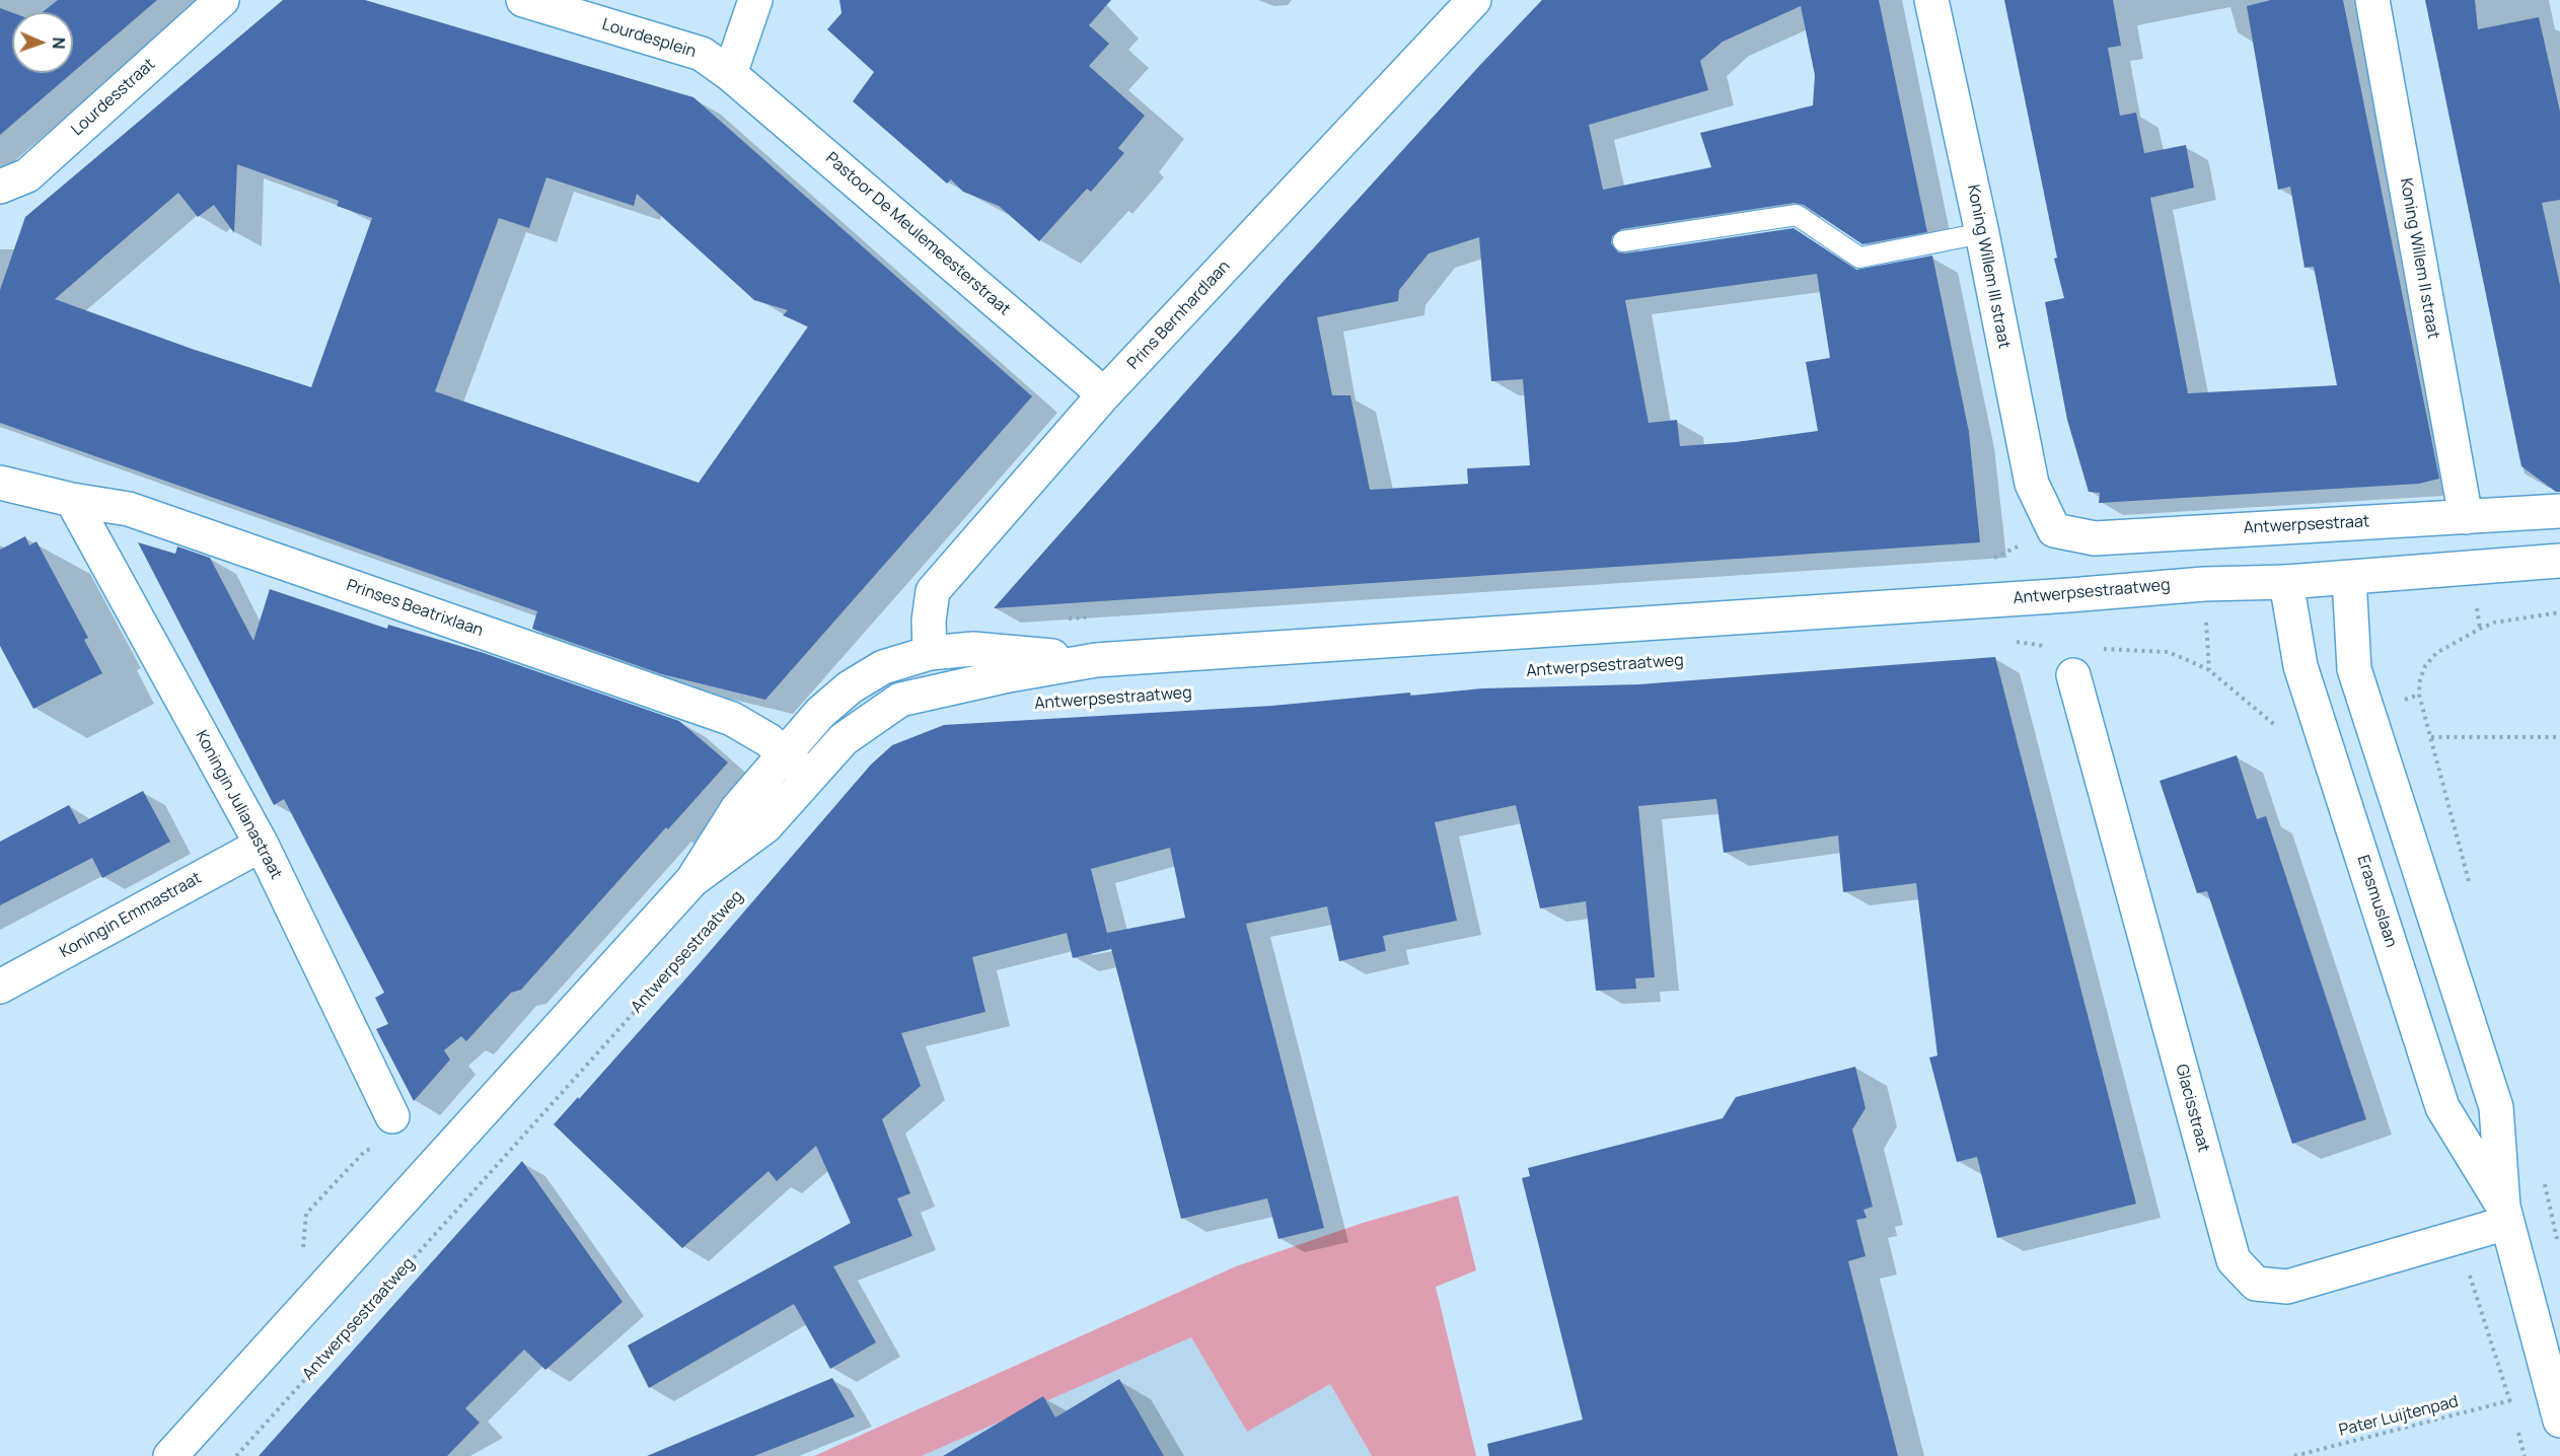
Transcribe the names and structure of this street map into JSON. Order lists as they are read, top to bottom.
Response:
{
  "streets": {
    "street": [
      "Lourdesplein",
      "Lourdesstraat",
      "Pastoor De Meulemeesterstraat",
      "Koning Willem II straat",
      "Koning Willem III straat",
      "Prins Bernhardlaan",
      "Antwerpsestraat",
      "Antwerpsestraatweg",
      "Prinses Beatrixlaan",
      "Koningin Julianastraat",
      "Erasmuslaan",
      "Koningin Emmastraat",
      "Glacisstraat"
    ],
    "path": ["Pater Luijtenpad"]
  },
  "crossings": [
    ["Lourdesplein", "Pastoor De Meulemeesterstraat"],
    ["Pastoor De Meulemeesterstraat", "Prins Bernhardlaan"],
    ["Koning Willem II straat", "Antwerpsestraat"],
    ["Koning Willem III straat", "Antwerpsestraat"],
    ["Prins Bernhardlaan", "Antwerpsestraatweg"],
    ["Antwerpsestraatweg", "Prinses Beatrixlaan"],
    ["Antwerpsestraatweg", "Erasmuslaan"],
    ["Prinses Beatrixlaan", "Koningin Julianastraat"],
    ["Koningin Julianastraat", "Koningin Emmastraat"],
    ["Erasmuslaan", "Glacisstraat"]
  ],
  "north": "right"
}
